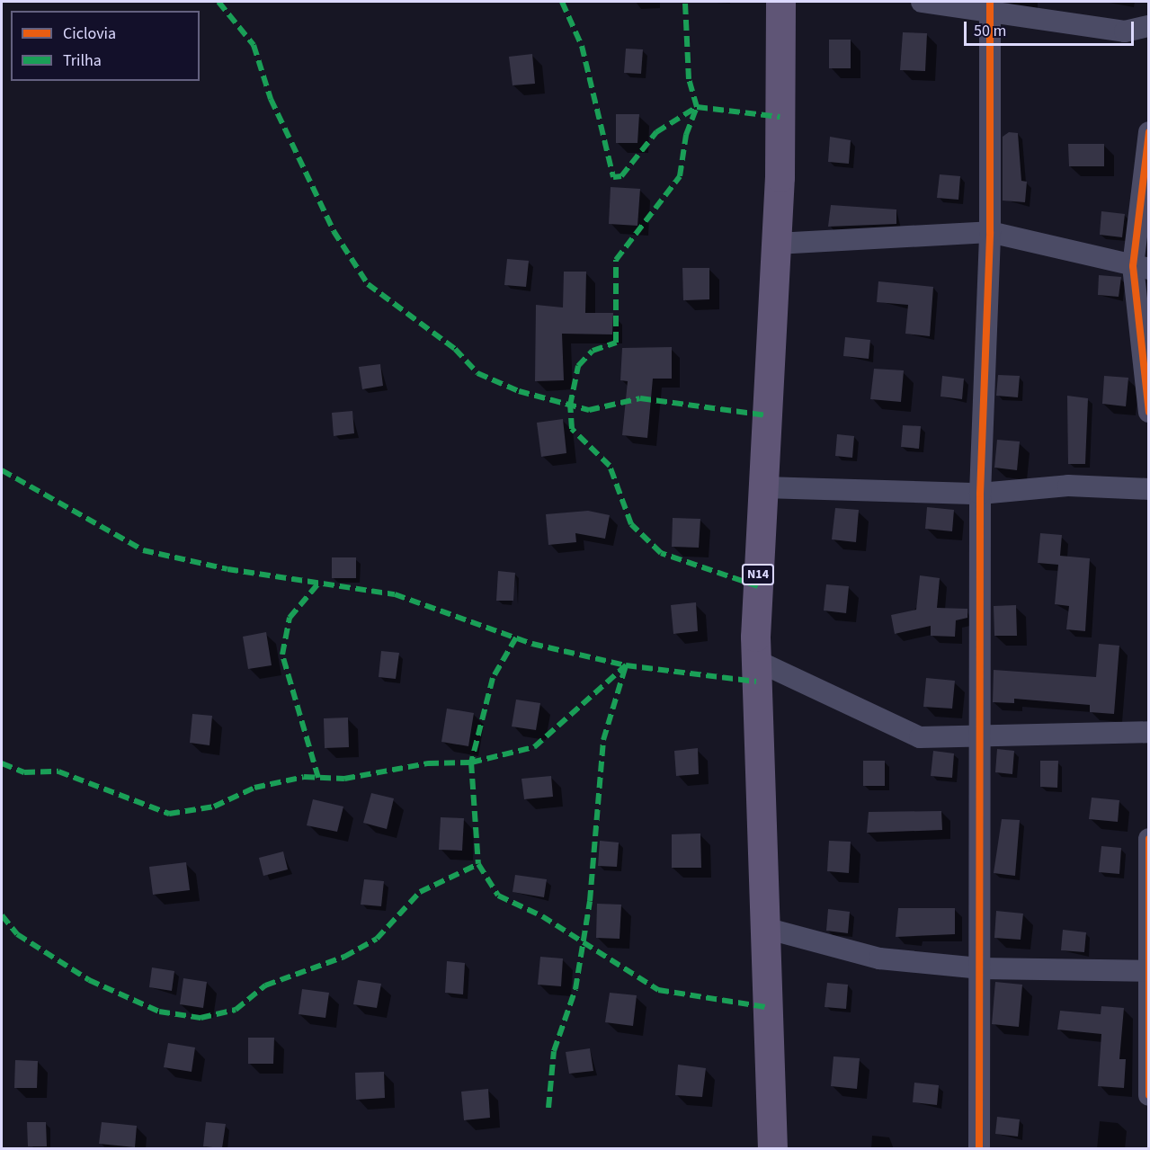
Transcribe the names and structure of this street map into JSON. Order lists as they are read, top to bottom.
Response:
{
  "streets": {
    "main road": ["N14"]
  },
  "legend": ["Ciclovia", "Trilha"],
  "scale_bar": "50 m"
}
